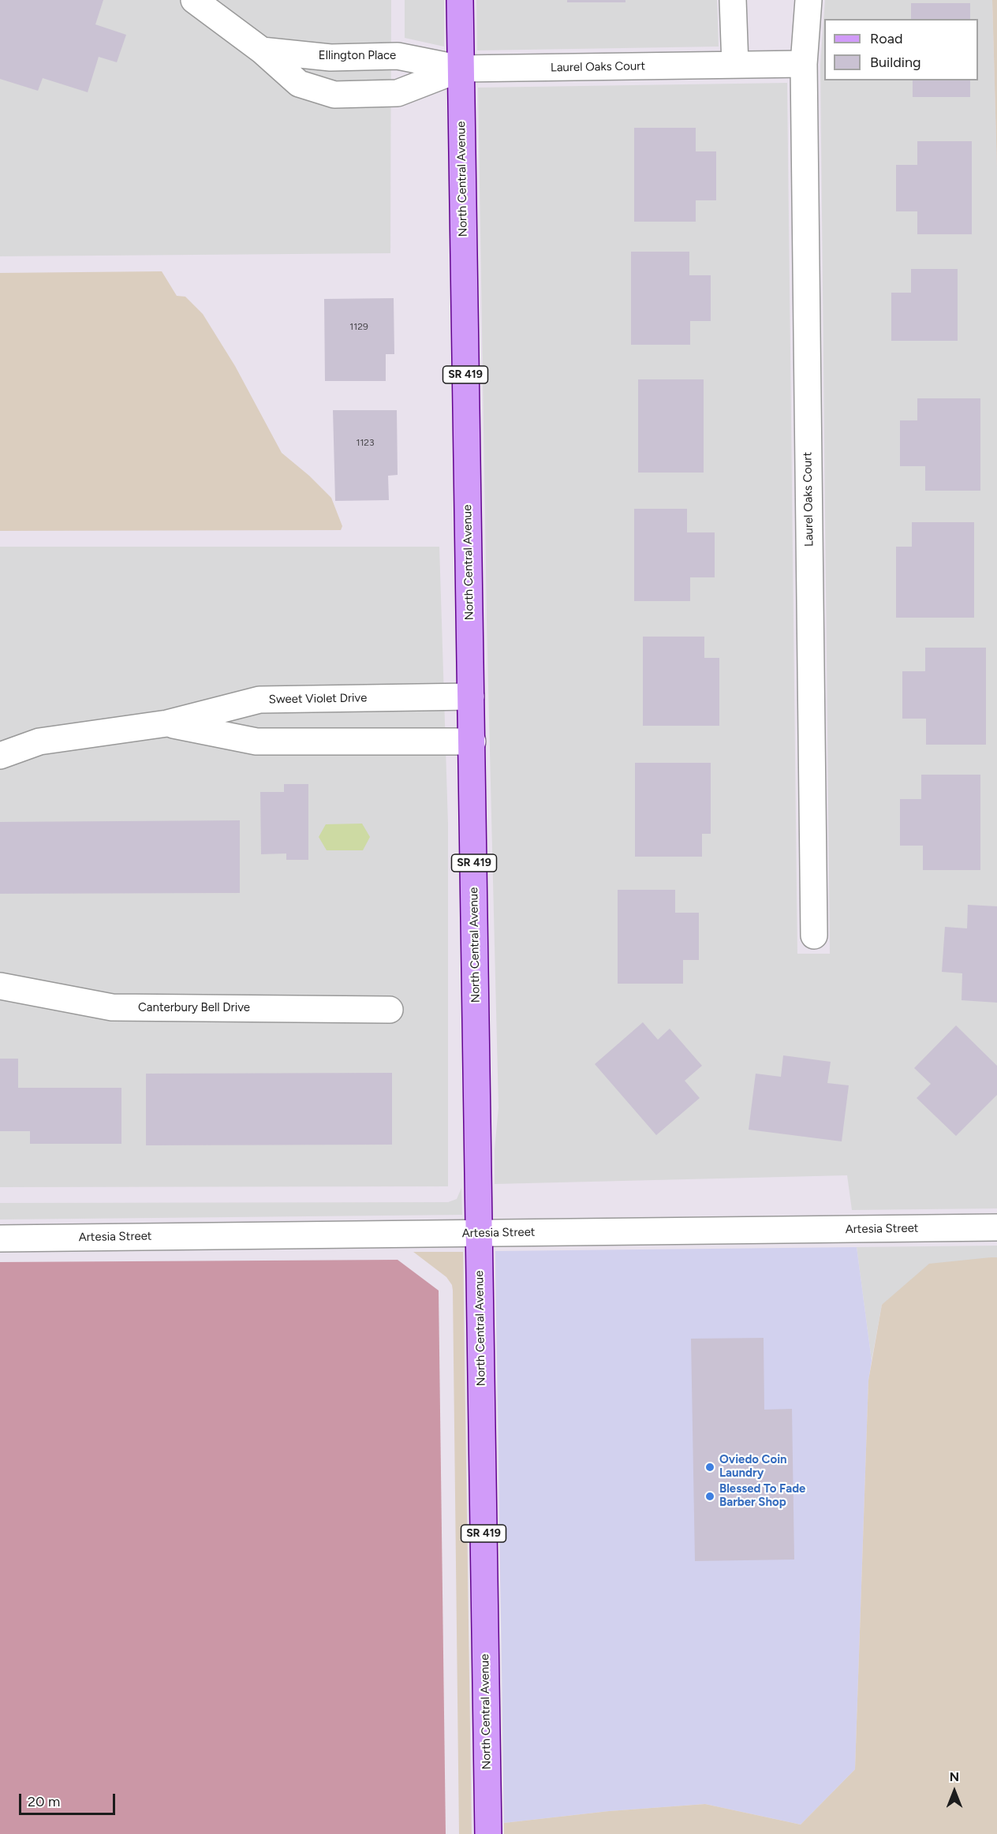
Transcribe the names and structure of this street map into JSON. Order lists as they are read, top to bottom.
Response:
{
  "streets": {
    "main road": ["North Central Avenue", "SR 419"],
    "street": [
      "Ellington Place",
      "Laurel Oaks Court",
      "Sweet Violet Drive",
      "Canterbury Bell Drive",
      "Artesia Street"
    ]
  },
  "crossings": [
    ["Ellington Place", "Laurel Oaks Court"],
    ["Ellington Place", "North Central Avenue"],
    ["Laurel Oaks Court", "North Central Avenue"],
    ["North Central Avenue", "Sweet Violet Drive"],
    ["North Central Avenue", "Artesia Street"]
  ],
  "places": ["Oviedo Coin Laundry", "Blessed To Fade Barber Shop"],
  "house_numbers": ["1129", "1123"],
  "legend": ["Road", "Building"],
  "scale_bar": "20 m",
  "north": "top"
}
